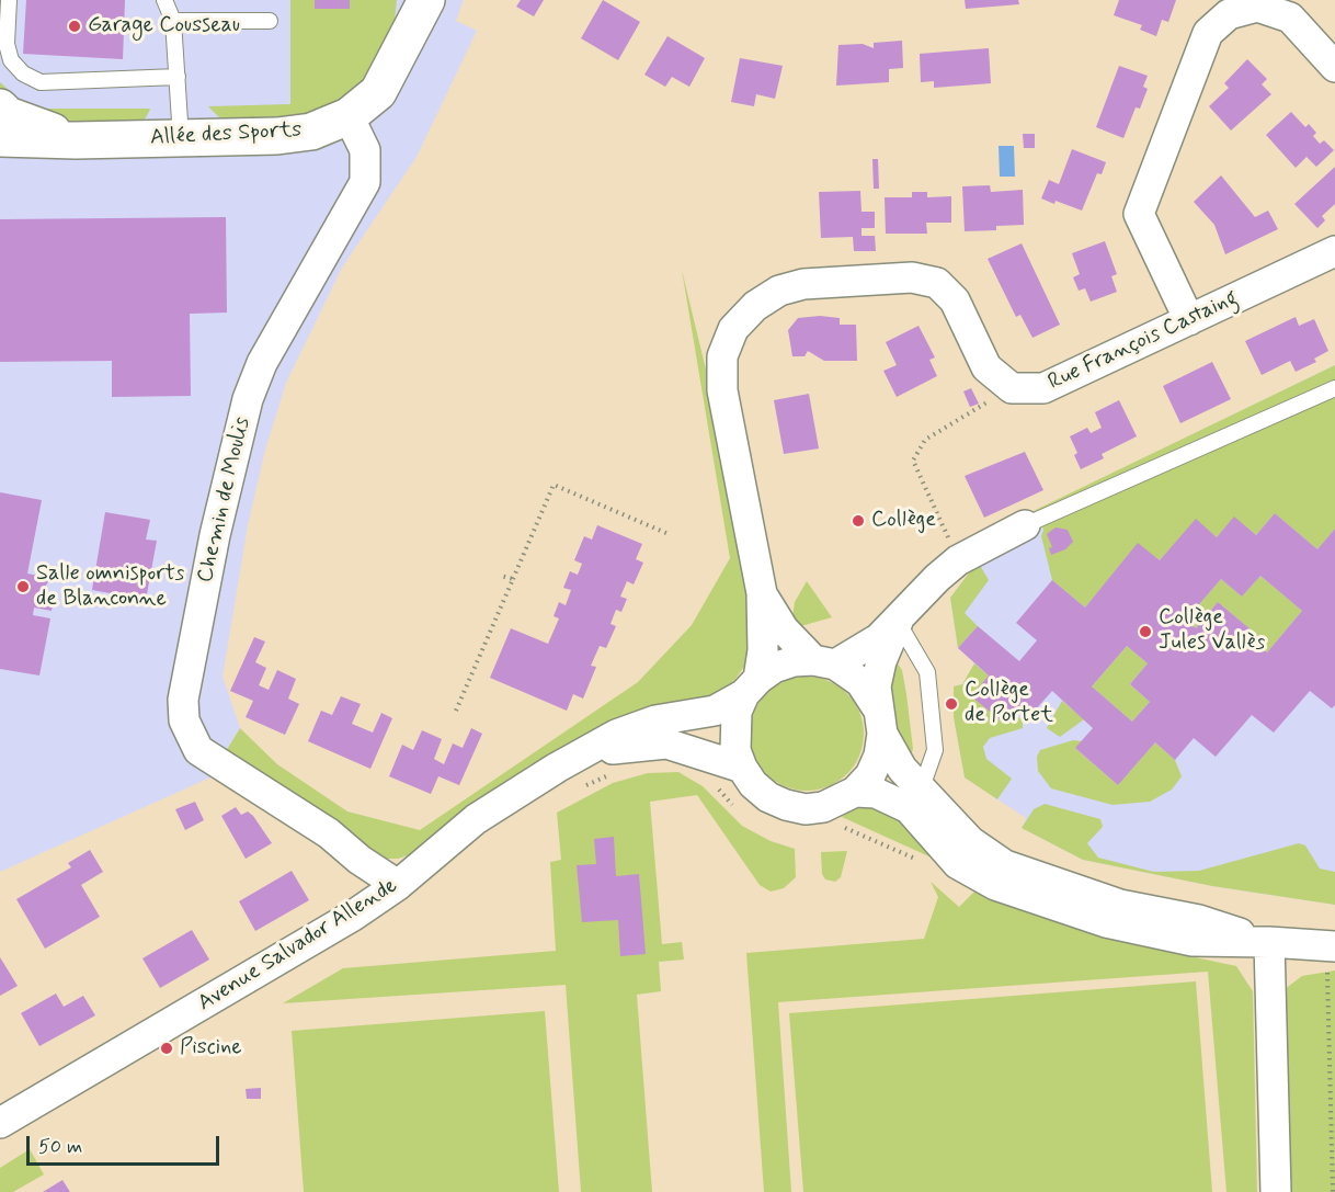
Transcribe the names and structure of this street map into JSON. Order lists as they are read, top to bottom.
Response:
{
  "streets": {
    "street": [
      "Allée des Sports",
      "Rue François Castaing",
      "Chemin de Moulis",
      "Avenue Salvador Allende"
    ]
  },
  "crossings": [
    ["Allée des Sports", "Chemin de Moulis"],
    ["Chemin de Moulis", "Avenue Salvador Allende"]
  ],
  "places": [
    "Garage Cousseau",
    "Collège",
    "Salle omnisports de Blanconne",
    "Collège Jules Vallès",
    "Collège de Portet",
    "Piscine"
  ],
  "scale_bar": "50 m"
}
